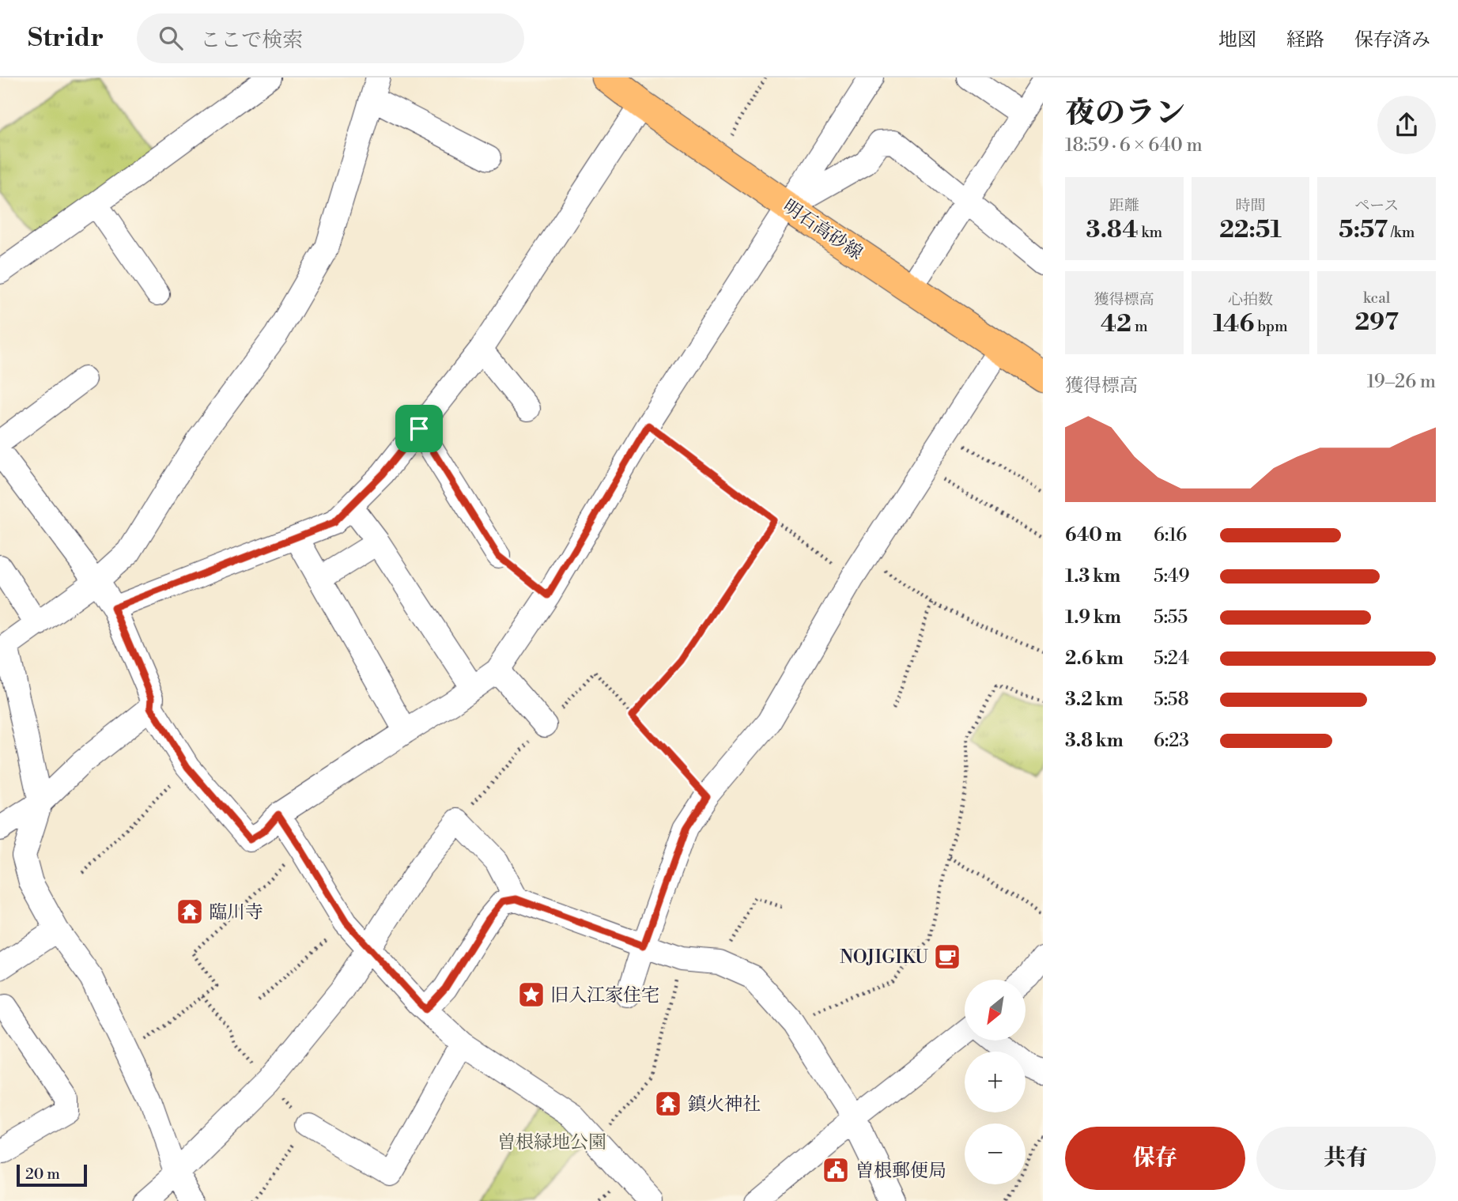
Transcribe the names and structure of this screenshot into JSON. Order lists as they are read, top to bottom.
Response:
{
  "streets": {
    "main road": ["明石高砂線"]
  },
  "parks": ["曽根緑地公園"],
  "places": {
    "temple": ["臨川寺", "鎮火神社"],
    "cafe": ["NOJIGIKU"],
    "place": ["旧入江家住宅"],
    "public building": ["曽根郵便局"]
  },
  "scale_bar": "20 m",
  "north": "bottom left",
  "page": {
    "header": "Stridr",
    "search": "ここで検索",
    "nav": ["地図", "経路", "保存済み"],
    "heading": ["夜のラン", "18:59 · 6 × 640 m"],
    "stats": [
      ["距離", "3.84 km"],
      ["時間", "22:51"],
      ["ペース", "5:57 /km"],
      ["獲得標高", "42 m"],
      ["心拍数", "146 bpm"],
      ["kcal", "297"]
    ],
    "chart": ["獲得標高", "19–26 m"],
    "list": [
      {
        "name": "640 m",
        "note": "6:16"
      },
      {
        "name": "1.3 km",
        "note": "5:49"
      },
      {
        "name": "1.9 km",
        "note": "5:55"
      },
      {
        "name": "2.6 km",
        "note": "5:24"
      },
      {
        "name": "3.2 km",
        "note": "5:58"
      },
      {
        "name": "3.8 km",
        "note": "6:23"
      }
    ],
    "map_buttons": ["+", "−"],
    "buttons": ["保存", "共有"],
    "scale": "20 m"
  }
}
